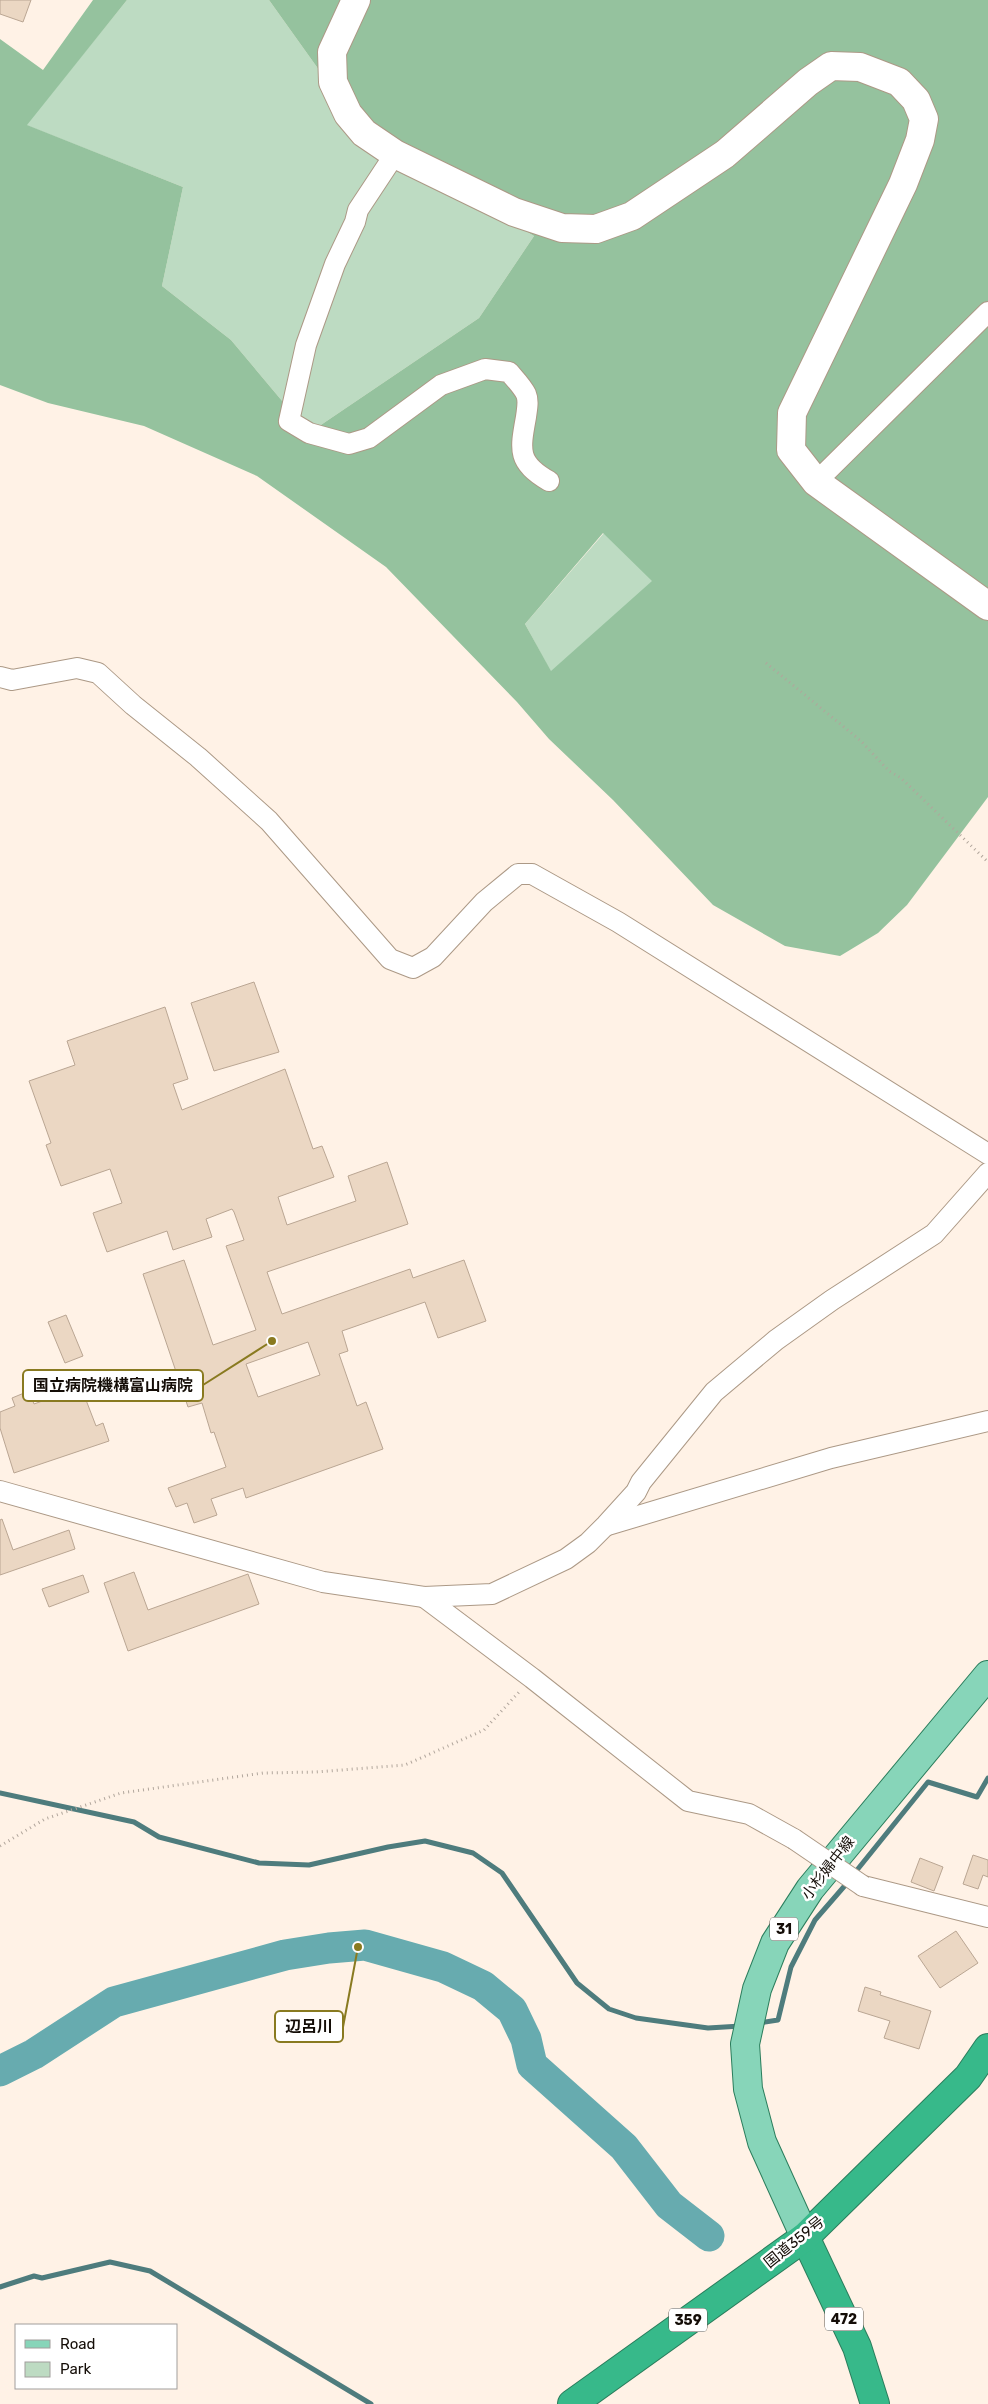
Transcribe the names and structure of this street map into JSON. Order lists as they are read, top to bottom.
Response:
{
  "streets": {
    "highway": ["国道359号", "472", "359"],
    "main road": ["小杉婦中線", "31"]
  },
  "crossings": [
    ["小杉婦中線", "国道359号"],
    ["小杉婦中線", "472"],
    ["国道359号", "472"]
  ],
  "places": ["国立病院機構富山病院", "辺呂川"],
  "legend": ["Road", "Park"]
}
